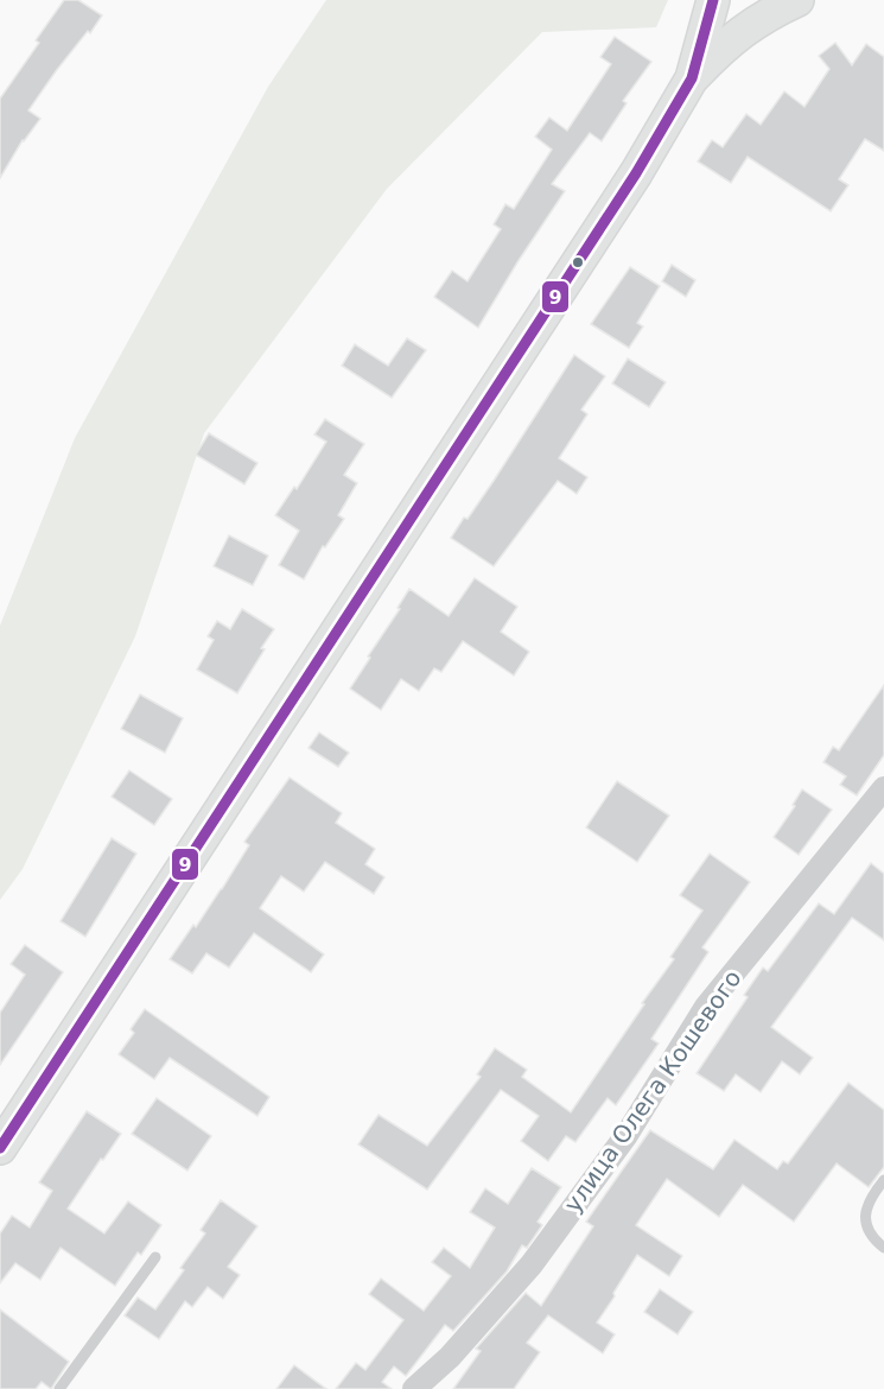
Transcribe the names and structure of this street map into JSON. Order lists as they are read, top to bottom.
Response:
{
  "streets": {
    "street": ["улица Олега Кошевого"]
  },
  "lines": ["transit line 9"]
}
